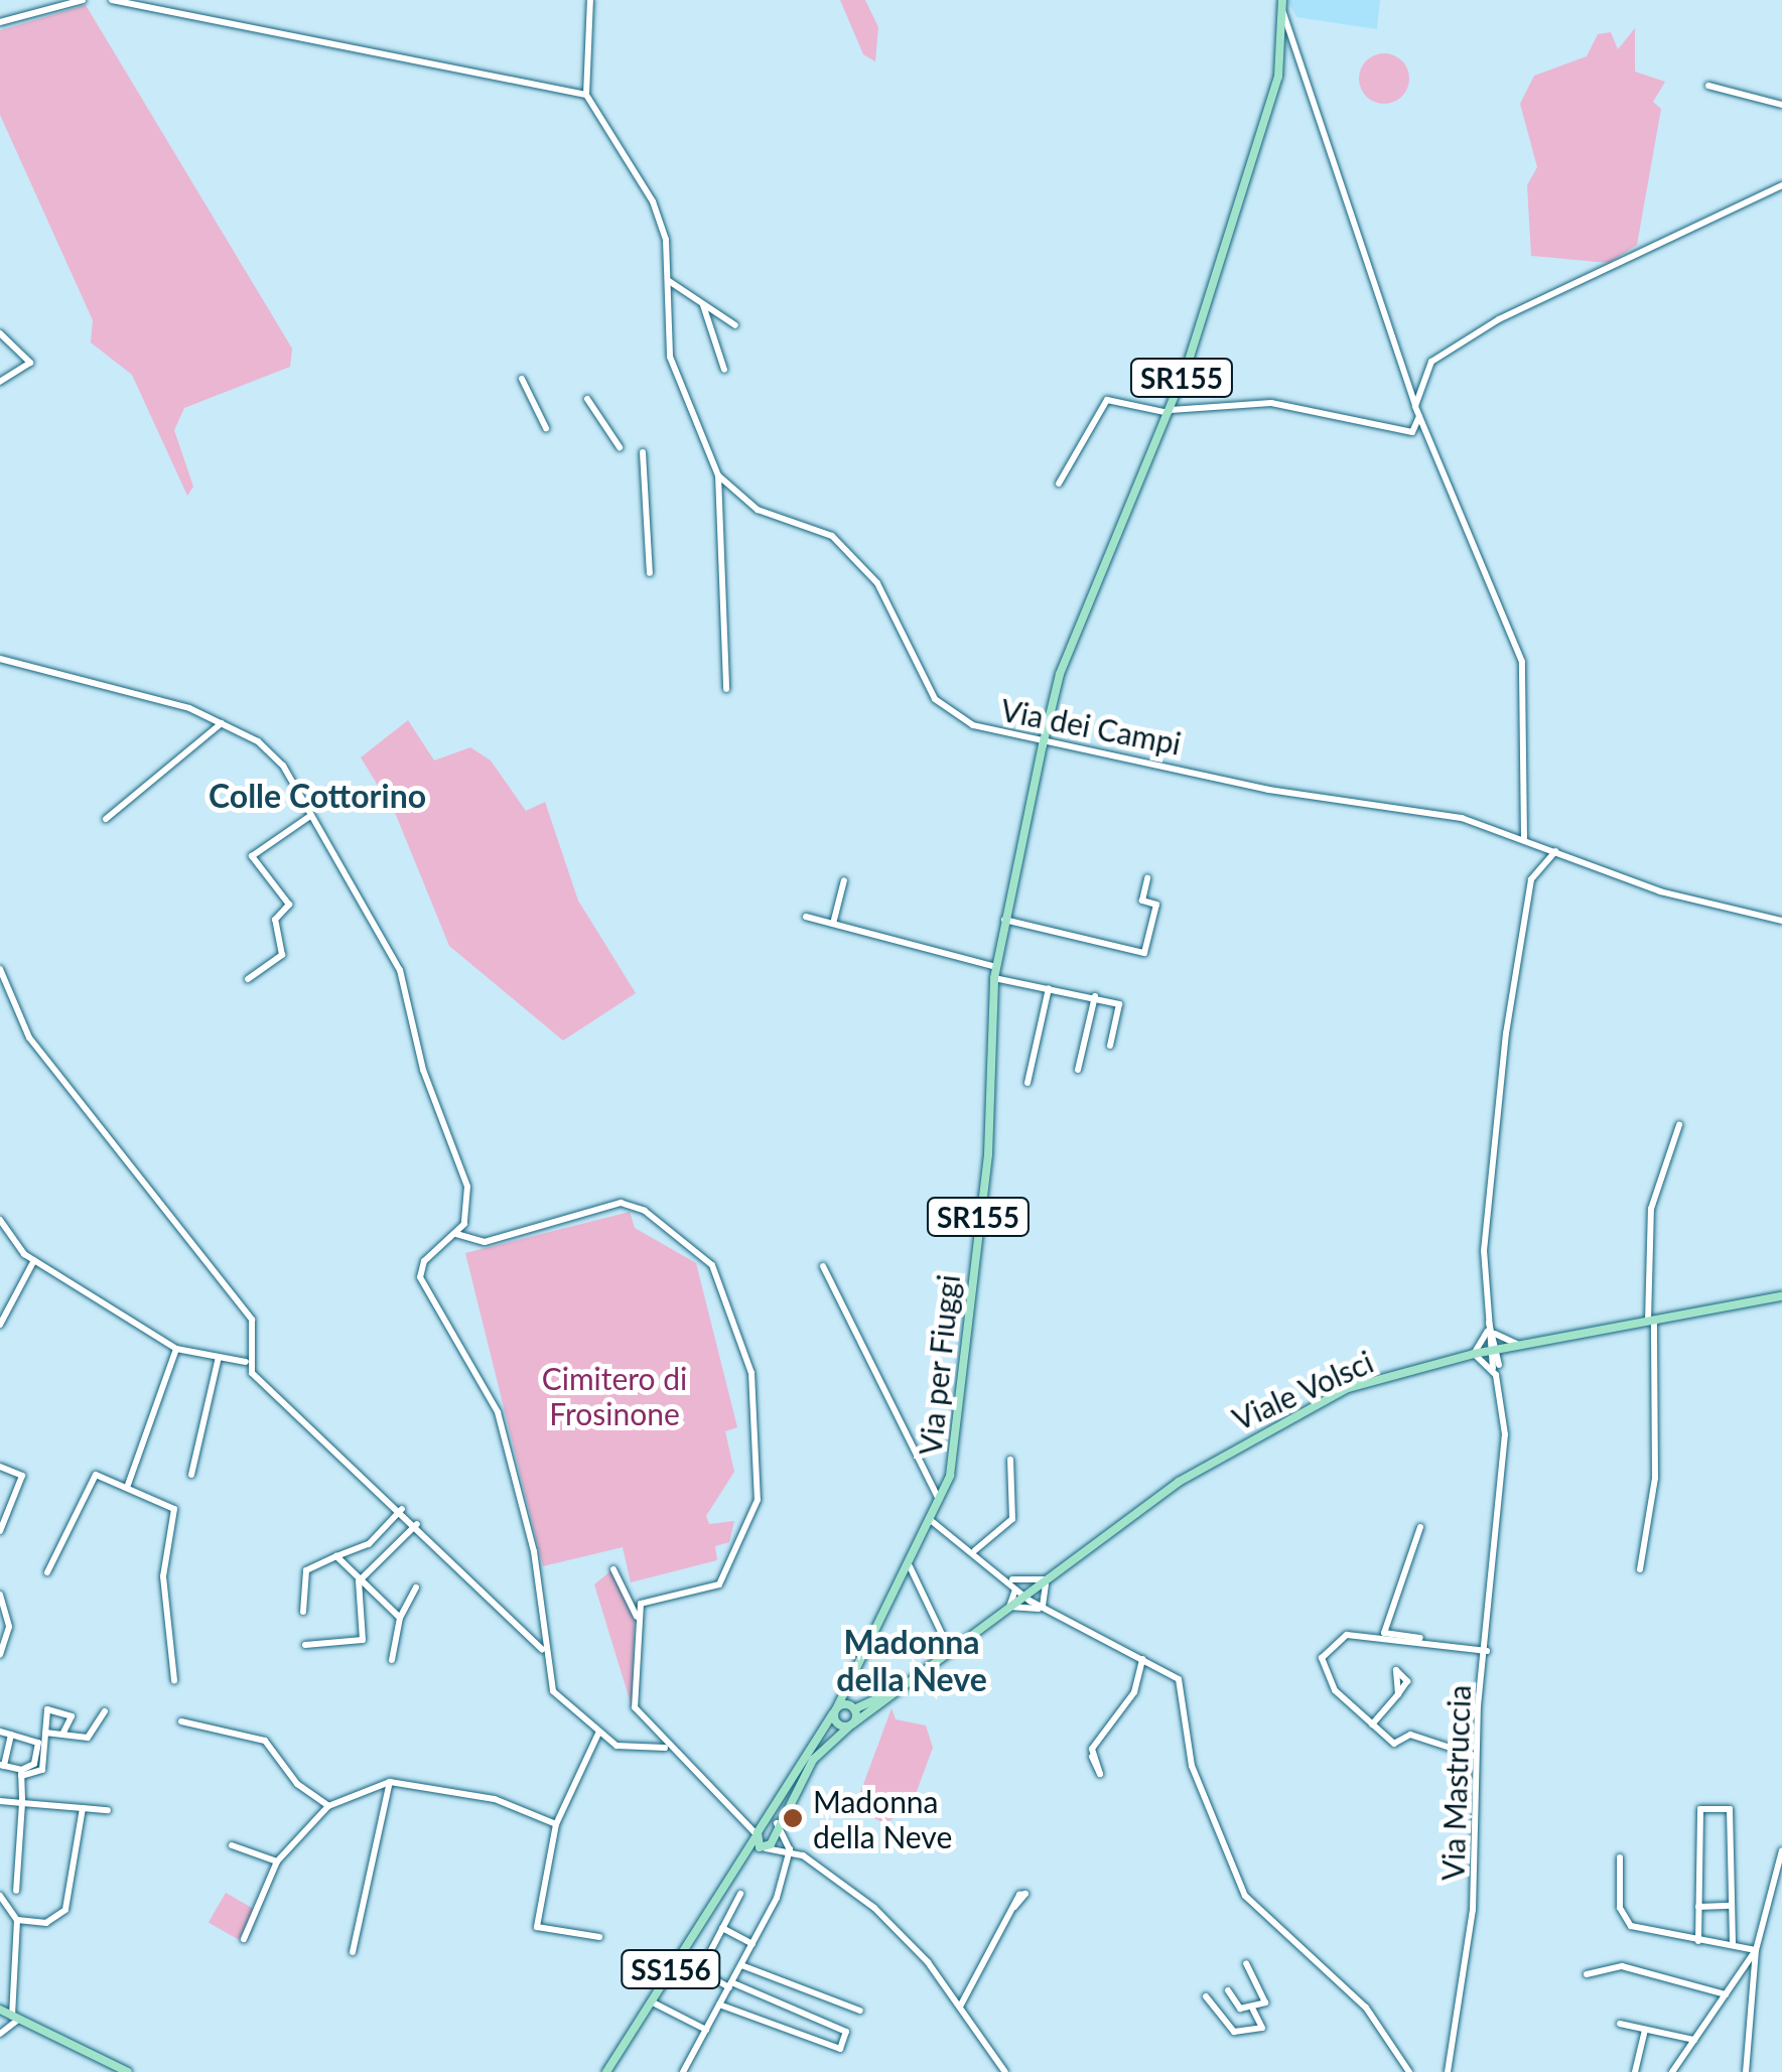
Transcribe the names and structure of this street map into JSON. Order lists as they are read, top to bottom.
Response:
{
  "streets": {
    "main road": [
      "SR155",
      "Via per Fiuggi",
      "Viale Volsci",
      "SS156"
    ],
    "street": ["Via dei Campi", "Via Mastruccia"]
  },
  "crossings": [
    ["SR155", "Via dei Campi"],
    ["SR155", "Via per Fiuggi"],
    ["Via dei Campi", "Via per Fiuggi"],
    ["Via per Fiuggi", "Viale Volsci"],
    ["Viale Volsci", "Via Mastruccia"]
  ],
  "districts": ["Colle Cottorino", "Madonna della Neve"],
  "parks": ["Cimitero di Frosinone"],
  "places": ["Madonna della Neve"]
}
